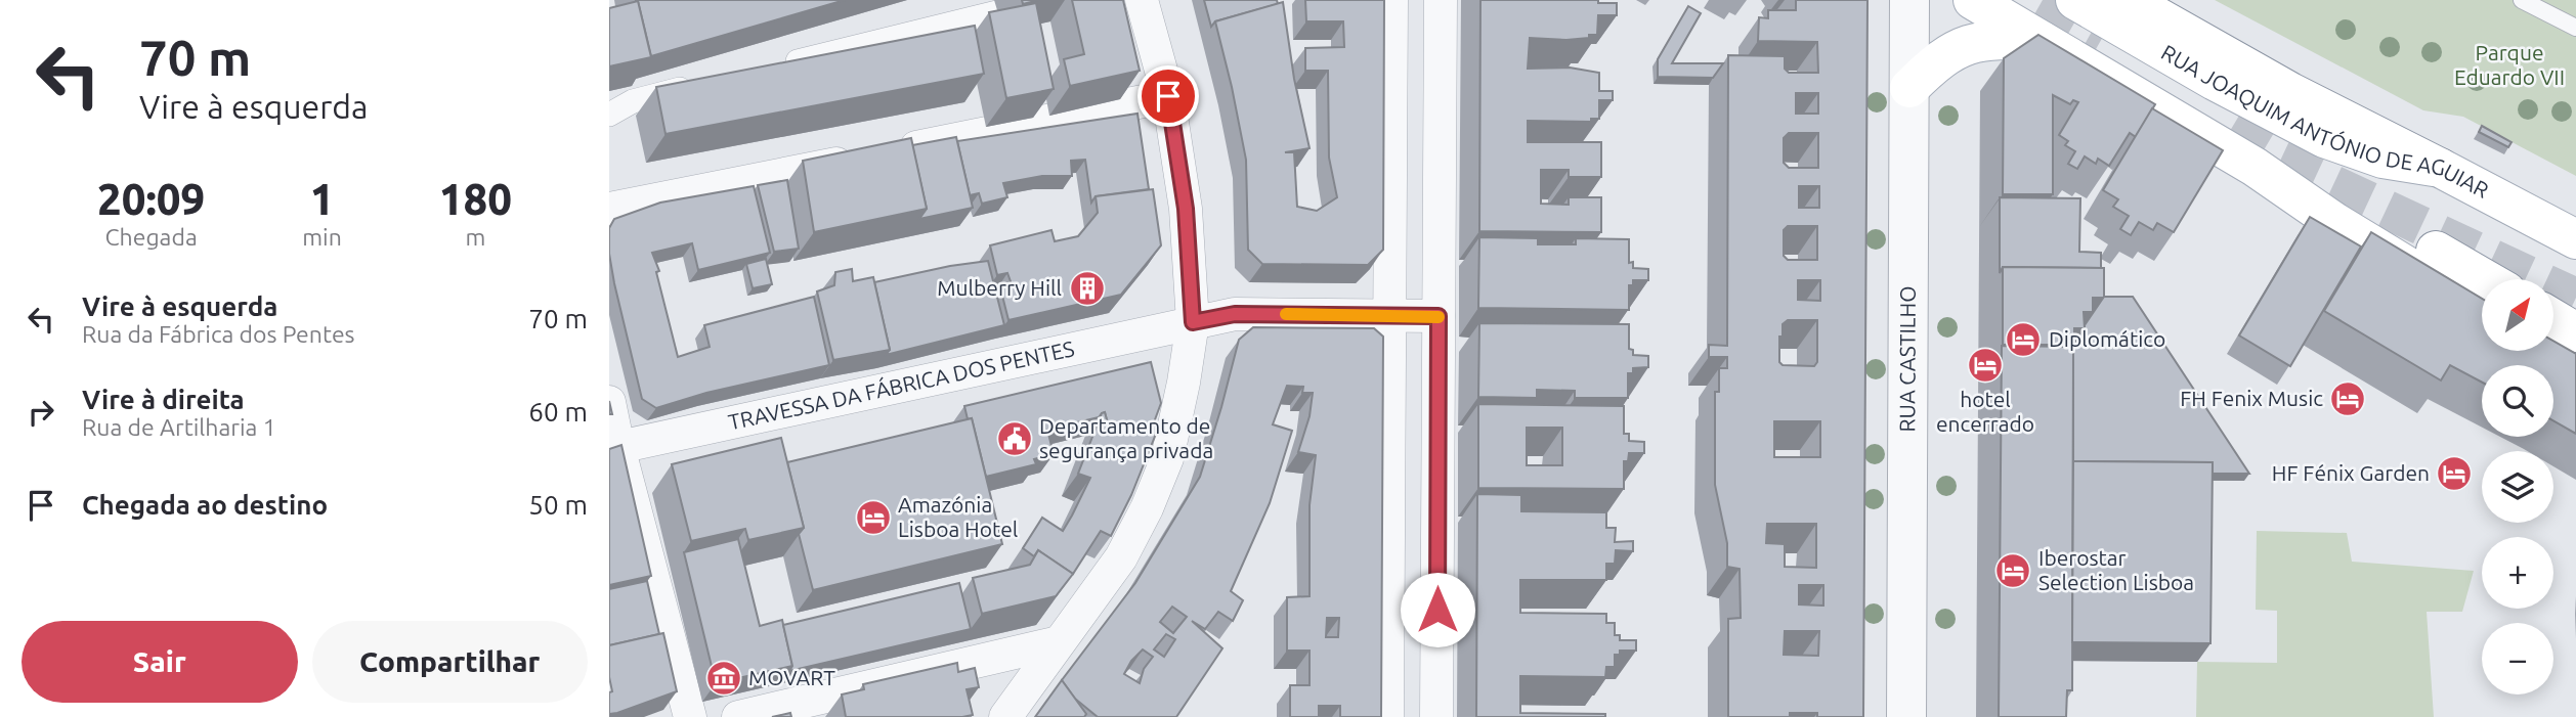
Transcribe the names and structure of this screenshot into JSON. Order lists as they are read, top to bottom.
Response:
{
  "streets": {
    "main road": ["RUA JOAQUIM ANTÓNIO DE AGUIAR"],
    "street": ["RUA CASTILHO", "TRAVESSA DA FÁBRICA DOS PENTES"]
  },
  "parks": ["Parque Eduardo VII"],
  "places": {
    "building": ["Mulberry Hill"],
    "hotel": [
      "Diplomático",
      "hotel encerrado",
      "FH Fenix Music",
      "HF Fénix Garden",
      "Amazónia Lisboa Hotel",
      "Iberostar Selection Lisboa"
    ],
    "public building": ["Departamento de segurança privada"],
    "museum": ["MOVART"]
  },
  "north": "top right",
  "page": {
    "turn": ["70 m", "Vire à esquerda"],
    "eta": [
      "20:09",
      "Chegada",
      "1",
      "min",
      "180",
      "m"
    ],
    "list": [
      {
        "name": "Vire à esquerda",
        "note": "Rua da Fábrica dos Pentes",
        "value": "70 m"
      },
      {
        "name": "Vire à direita",
        "note": "Rua de Artilharia 1",
        "value": "60 m"
      },
      {
        "name": "Chegada ao destino",
        "value": "50 m"
      }
    ],
    "map_buttons": ["+", "−"],
    "buttons": ["Sair", "Compartilhar"]
  }
}
